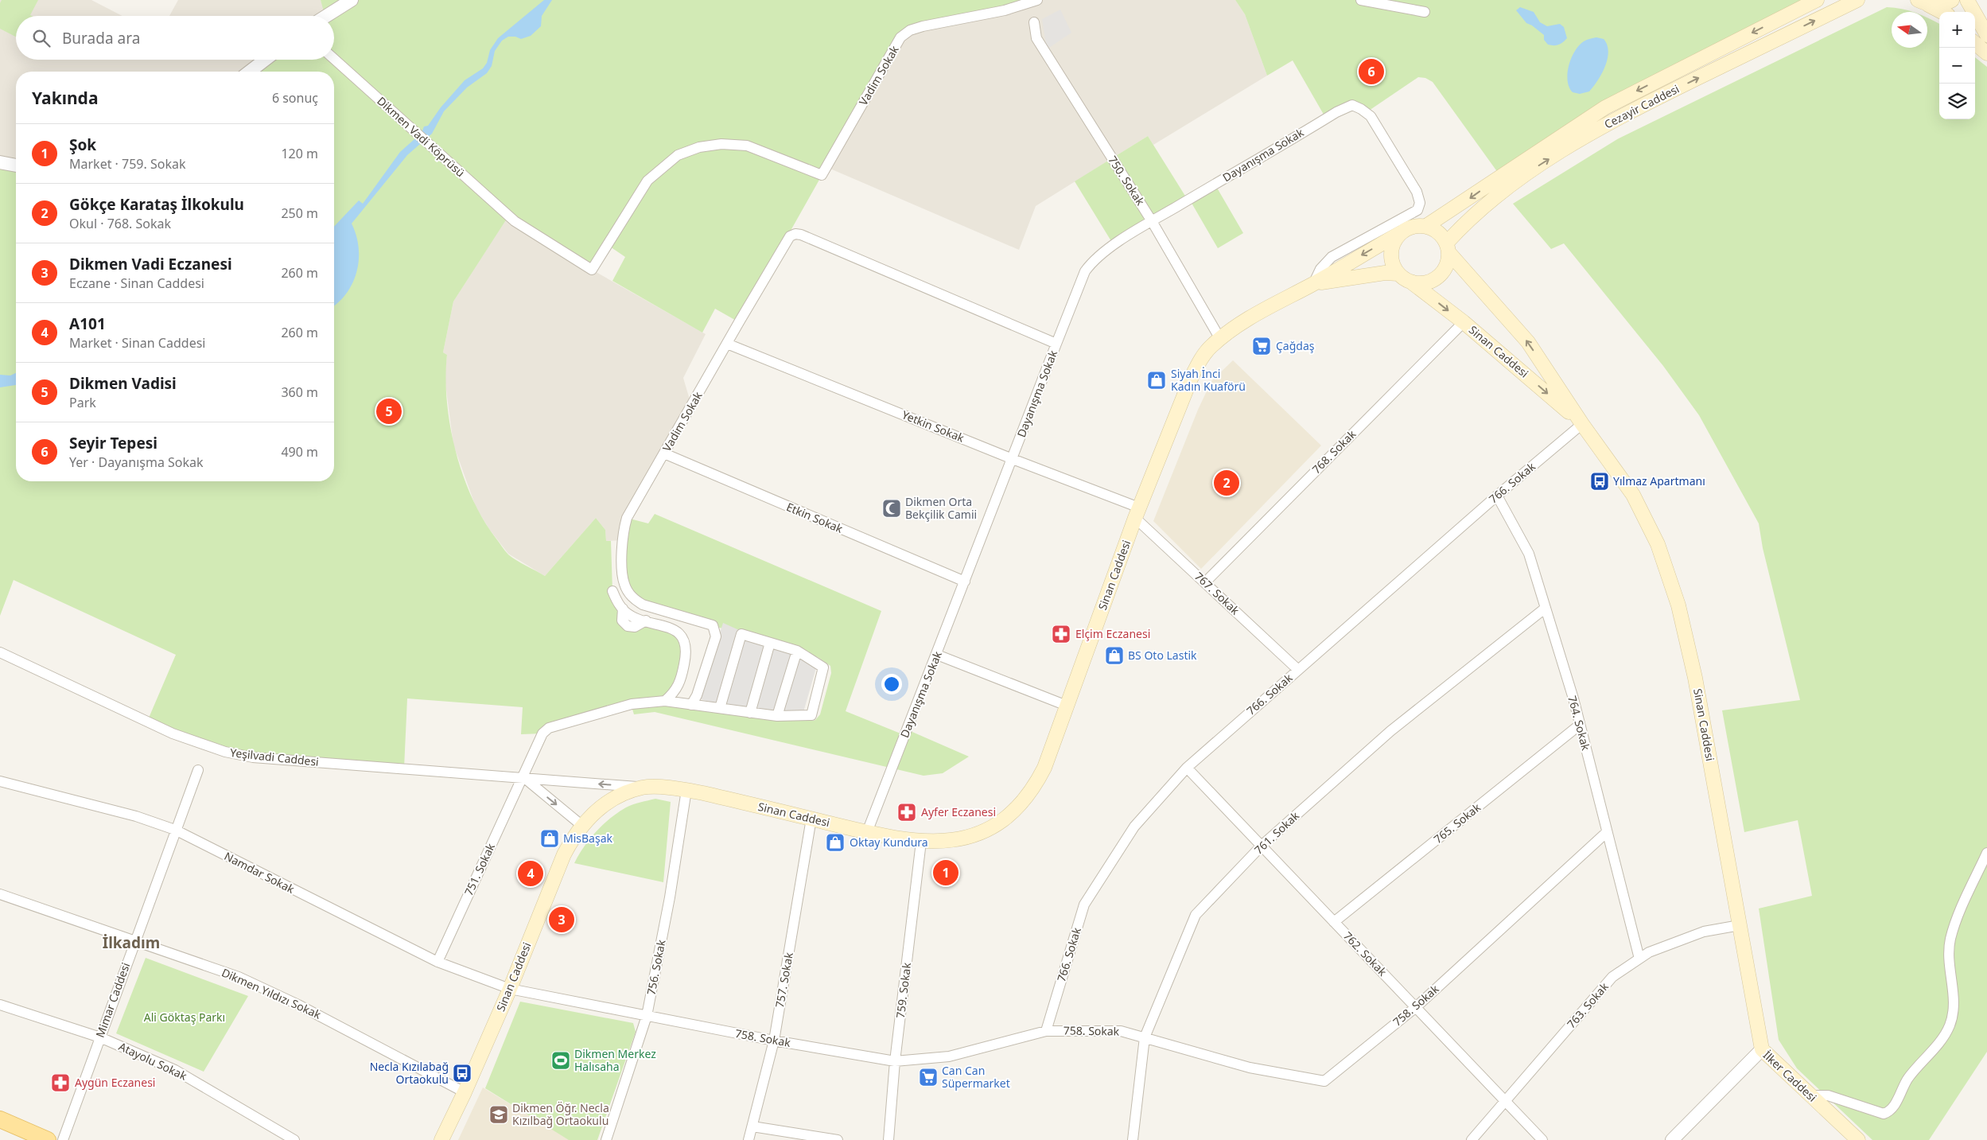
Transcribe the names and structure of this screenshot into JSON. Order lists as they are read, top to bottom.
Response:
{
  "streets": {
    "main road": ["Cezayir Caddesi", "Sinan Caddesi", "İlker Caddesi"],
    "street": [
      "Vadim Sokak",
      "Dikmen Vadi Köprüsü",
      "Dayanışma Sokak",
      "750. Sokak",
      "Yetkin Sokak",
      "768. Sokak",
      "766. Sokak",
      "Etkin Sokak",
      "767. Sokak",
      "764. Sokak",
      "Yeşilvadi Caddesi",
      "765. Sokak",
      "761. Sokak",
      "751. Sokak",
      "Namdar Sokak",
      "762. Sokak",
      "756. Sokak",
      "757. Sokak",
      "759. Sokak",
      "Dikmen Yıldızı Sokak",
      "Mimar Caddesi",
      "758. Sokak",
      "763. Sokak",
      "Atayolu Sokak"
    ]
  },
  "crossings": [
    ["Vadim Sokak", "Dikmen Vadi Köprüsü"],
    ["Vadim Sokak", "Dayanışma Sokak"],
    ["Vadim Sokak", "Yetkin Sokak"],
    ["Vadim Sokak", "Etkin Sokak"],
    ["Vadim Sokak", "751. Sokak"],
    ["Cezayir Caddesi", "Sinan Caddesi"],
    ["Dayanışma Sokak", "750. Sokak"],
    ["Dayanışma Sokak", "Sinan Caddesi"],
    ["Dayanışma Sokak", "Yetkin Sokak"],
    ["Dayanışma Sokak", "Etkin Sokak"],
    ["750. Sokak", "Sinan Caddesi"],
    ["Sinan Caddesi", "Yetkin Sokak"],
    ["Sinan Caddesi", "768. Sokak"],
    ["Sinan Caddesi", "766. Sokak"],
    ["Sinan Caddesi", "767. Sokak"],
    ["Sinan Caddesi", "Yeşilvadi Caddesi"],
    ["Sinan Caddesi", "Namdar Sokak"],
    ["Sinan Caddesi", "756. Sokak"],
    ["Sinan Caddesi", "757. Sokak"],
    ["Sinan Caddesi", "759. Sokak"],
    ["Sinan Caddesi", "Dikmen Yıldızı Sokak"],
    ["Sinan Caddesi", "758. Sokak"],
    ["Sinan Caddesi", "763. Sokak"],
    ["Sinan Caddesi", "İlker Caddesi"],
    ["Yetkin Sokak", "767. Sokak"],
    ["768. Sokak", "767. Sokak"],
    ["766. Sokak", "767. Sokak"],
    ["766. Sokak", "764. Sokak"],
    ["766. Sokak", "762. Sokak"],
    ["766. Sokak", "758. Sokak"],
    ["764. Sokak", "765. Sokak"],
    ["764. Sokak", "761. Sokak"],
    ["764. Sokak", "758. Sokak"],
    ["764. Sokak", "763. Sokak"],
    ["Yeşilvadi Caddesi", "751. Sokak"],
    ["765. Sokak", "762. Sokak"],
    ["761. Sokak", "762. Sokak"],
    ["761. Sokak", "758. Sokak"],
    ["751. Sokak", "Namdar Sokak"],
    ["Namdar Sokak", "Mimar Caddesi"],
    ["Namdar Sokak", "758. Sokak"],
    ["762. Sokak", "758. Sokak"],
    ["762. Sokak", "763. Sokak"],
    ["756. Sokak", "758. Sokak"],
    ["757. Sokak", "758. Sokak"],
    ["759. Sokak", "758. Sokak"],
    ["Dikmen Yıldızı Sokak", "Mimar Caddesi"],
    ["Mimar Caddesi", "Atayolu Sokak"]
  ],
  "districts": ["İlkadım"],
  "parks": ["Ali Göktaş Parkı"],
  "places": {
    "supermarket": ["Çağdaş", "Can Can Süpermarket"],
    "shop": [
      "Siyah İnci Kadın Kuaförü",
      "BS Oto Lastik",
      "MisBaşak",
      "Oktay Kundura"
    ],
    "bus stop": ["Yılmaz Apartmanı", "Necla Kızılabağ Ortaokulu"],
    "mosque": ["Dikmen Orta Bekçilik Camii"],
    "pharmacy": ["Elçim Eczanesi", "Ayfer Eczanesi", "Aygün Eczanesi"],
    "sports": ["Dikmen Merkez Halısaha"],
    "school or university": ["Dikmen Öğr. Necla Kızılbağ Ortaokulu"]
  },
  "north": "left",
  "page": {
    "map_buttons": ["+", "−"],
    "search": "Burada ara",
    "pins": [
      "6",
      "5",
      "2",
      "1",
      "4",
      "3"
    ],
    "heading": ["Yakında", "6 sonuç"],
    "list": [
      {
        "mark": "1",
        "name": "Şok",
        "note": "Market · 759. Sokak",
        "value": "120 m"
      },
      {
        "mark": "2",
        "name": "Gökçe Karataş İlkokulu",
        "note": "Okul · 768. Sokak",
        "value": "250 m"
      },
      {
        "mark": "3",
        "name": "Dikmen Vadi Eczanesi",
        "note": "Eczane · Sinan Caddesi",
        "value": "260 m"
      },
      {
        "mark": "4",
        "name": "A101",
        "note": "Market · Sinan Caddesi",
        "value": "260 m"
      },
      {
        "mark": "5",
        "name": "Dikmen Vadisi",
        "note": "Park",
        "value": "360 m"
      },
      {
        "mark": "6",
        "name": "Seyir Tepesi",
        "note": "Yer · Dayanışma Sokak",
        "value": "490 m"
      }
    ]
  }
}
